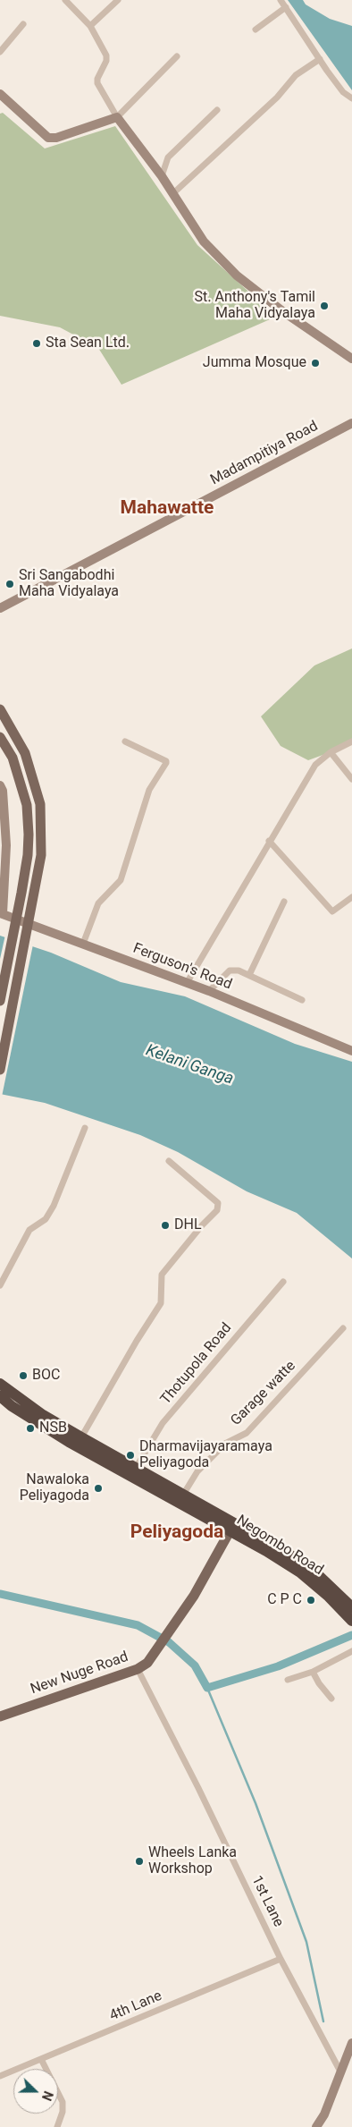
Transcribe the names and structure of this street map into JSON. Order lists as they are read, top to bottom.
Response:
{
  "streets": {
    "highway": ["Negombo Road"],
    "main road": ["New Nuge Road"],
    "street": [
      "Madampitiya Road",
      "Ferguson's Road",
      "Thotupola Road",
      "Garage watte",
      "1st Lane",
      "4th Lane"
    ]
  },
  "crossings": [
    ["Thotupola Road", "Negombo Road"],
    ["Garage watte", "Negombo Road"],
    ["Negombo Road", "New Nuge Road"],
    ["New Nuge Road", "1st Lane"],
    ["1st Lane", "4th Lane"]
  ],
  "districts": ["Mahawatte", "Peliyagoda"],
  "water": ["Kelani Ganga"],
  "places": [
    "St. Anthony's Tamil Maha Vidyalaya",
    "Sta Sean Ltd.",
    "Jumma Mosque",
    "Sri Sangabodhi Maha Vidyalaya",
    "DHL",
    "BOC",
    "NSB",
    "Dharmavijayaramaya Peliyagoda",
    "Nawaloka Peliyagoda",
    "C P C",
    "Wheels Lanka Workshop"
  ],
  "north": "right"
}
